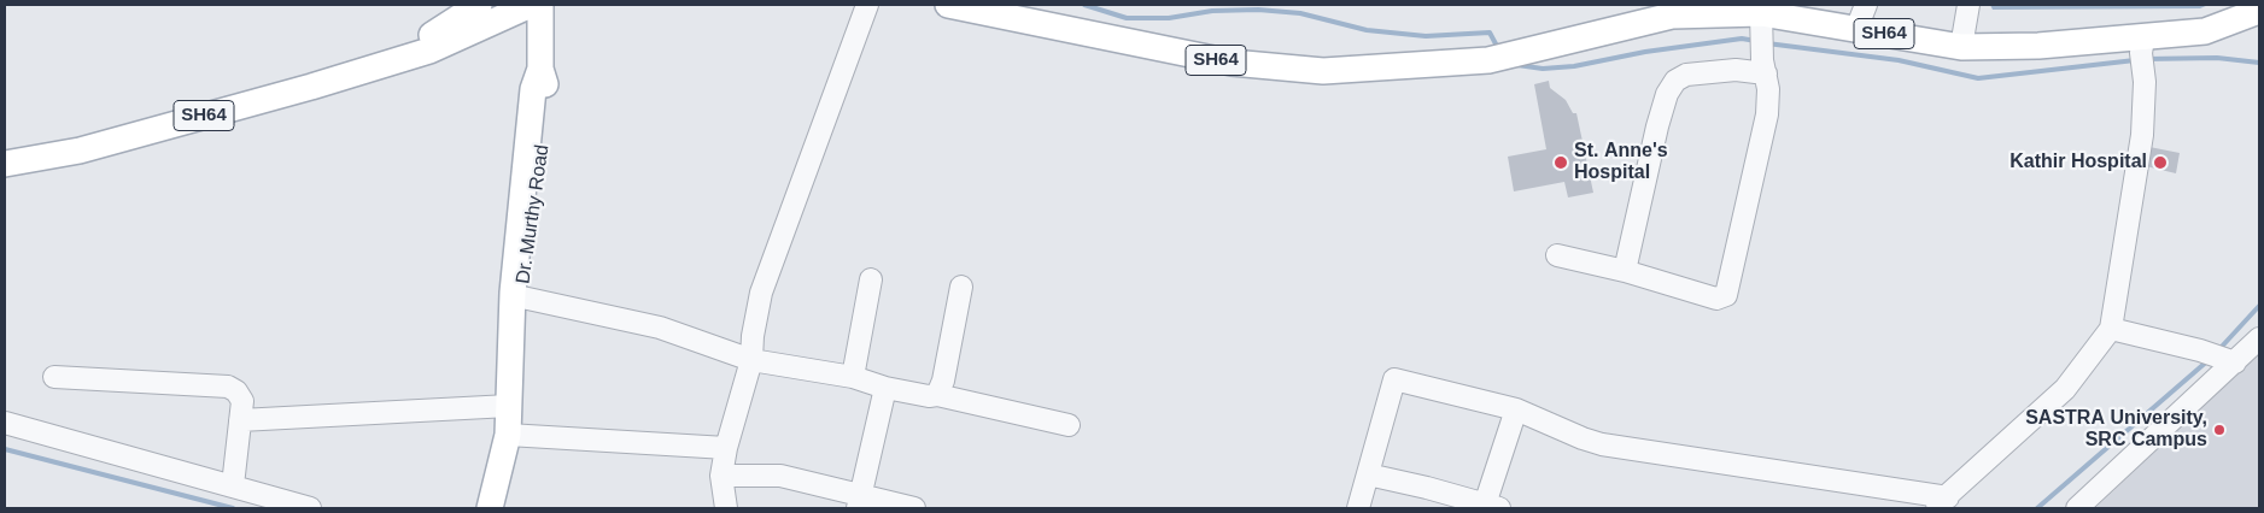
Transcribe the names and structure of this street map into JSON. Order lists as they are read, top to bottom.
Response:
{
  "streets": {
    "main road": ["SH64", "Dr. Murthy Road"]
  },
  "places": ["St. Anne's Hospital", "Kathir Hospital", "SASTRA University, SRC Campus"]
}
